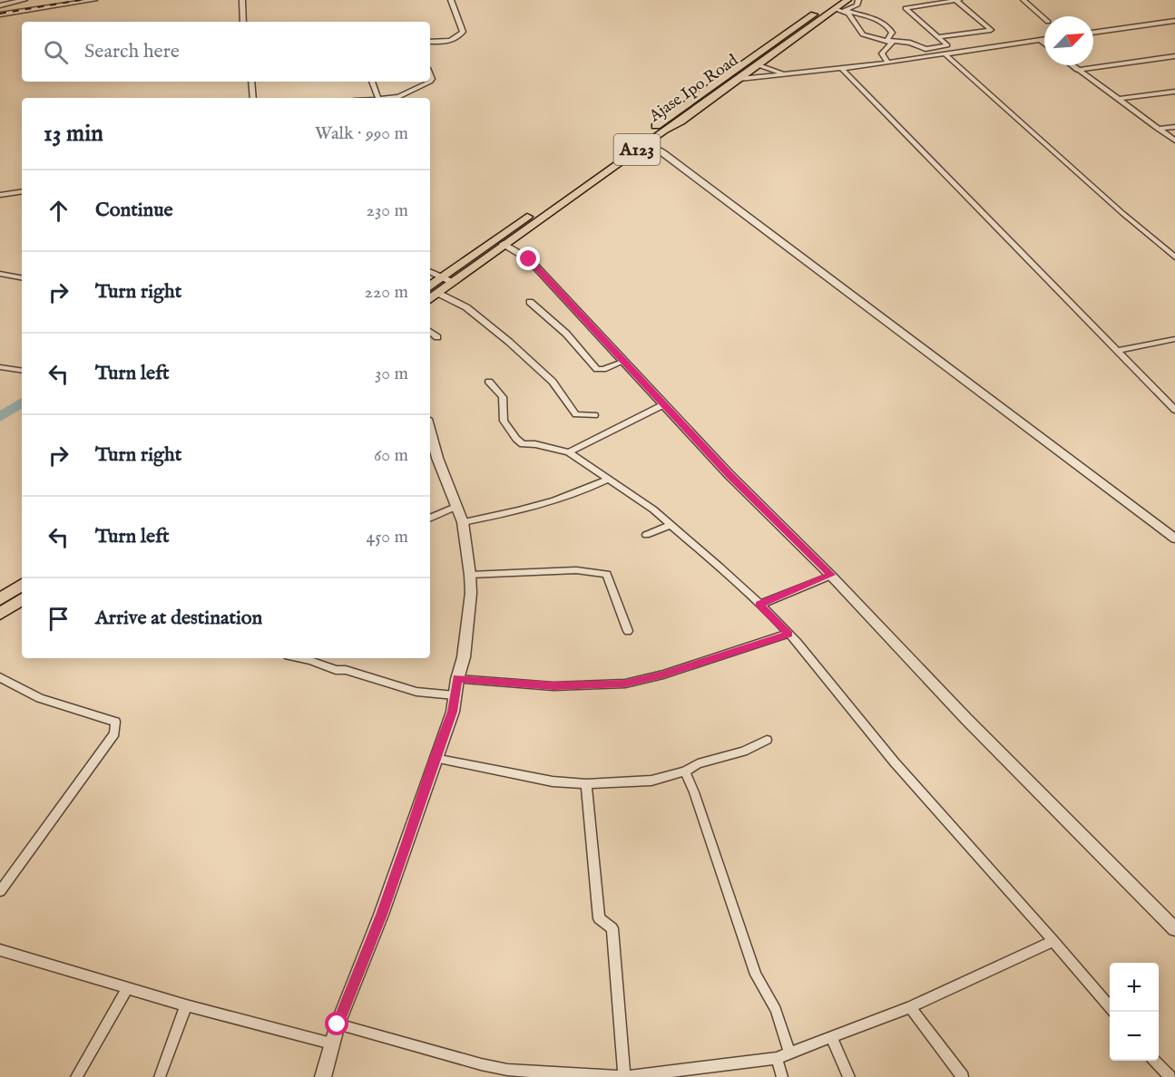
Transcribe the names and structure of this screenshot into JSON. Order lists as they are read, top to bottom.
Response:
{
  "streets": {
    "highway": ["Ajase Ipo Road", "A123"]
  },
  "north": "top right",
  "page": {
    "search": "Search here",
    "heading": ["13 min", "Walk · 990 m"],
    "list": [
      ["Continue", "230 m"],
      ["Turn right", "220 m"],
      ["Turn left", "30 m"],
      ["Turn right", "60 m"],
      ["Turn left", "450 m"],
      "Arrive at destination"
    ],
    "map_buttons": ["+", "−"]
  }
}
